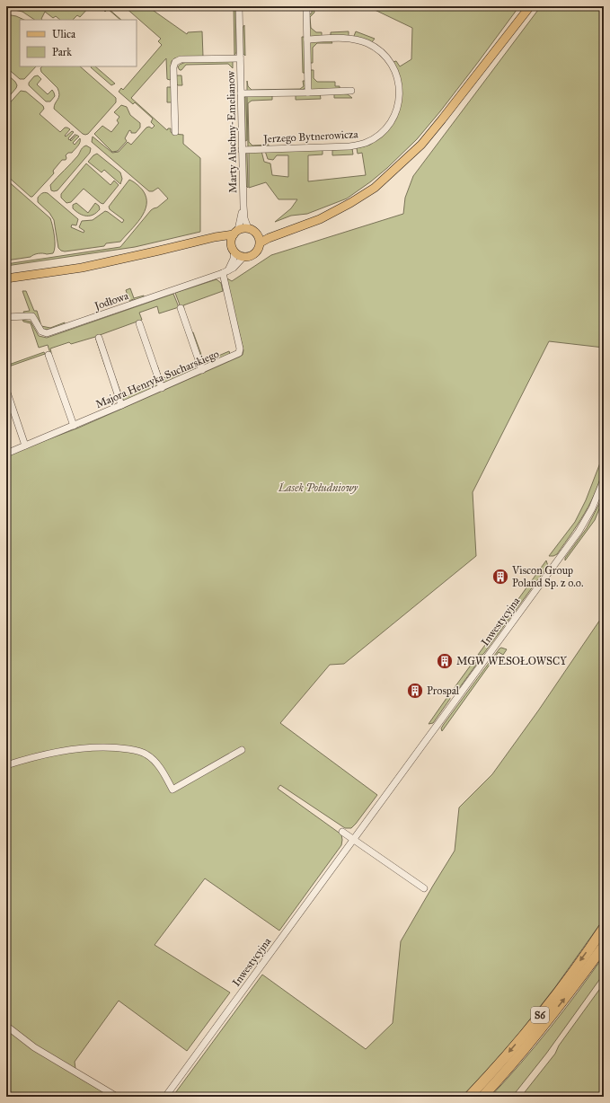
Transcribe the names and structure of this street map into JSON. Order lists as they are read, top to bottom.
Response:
{
  "streets": {
    "highway": ["S6"],
    "street": [
      "Marty Aluchny-Emelianow",
      "Jerzego Bytnerowicza",
      "Jodłowa",
      "Majora Henryka Sucharskiego",
      "Inwestycyjna"
    ]
  },
  "crossings": [
    ["Marty Aluchny-Emelianow", "Jerzego Bytnerowicza"],
    ["Jodłowa", "Majora Henryka Sucharskiego"]
  ],
  "parks": ["Lasek Południowy"],
  "places": {
    "building": ["Viscon Group Poland Sp. z o.o.", "MGW WESOŁOWSCY", "Prospal"]
  },
  "legend": ["Ulica", "Park"]
}
